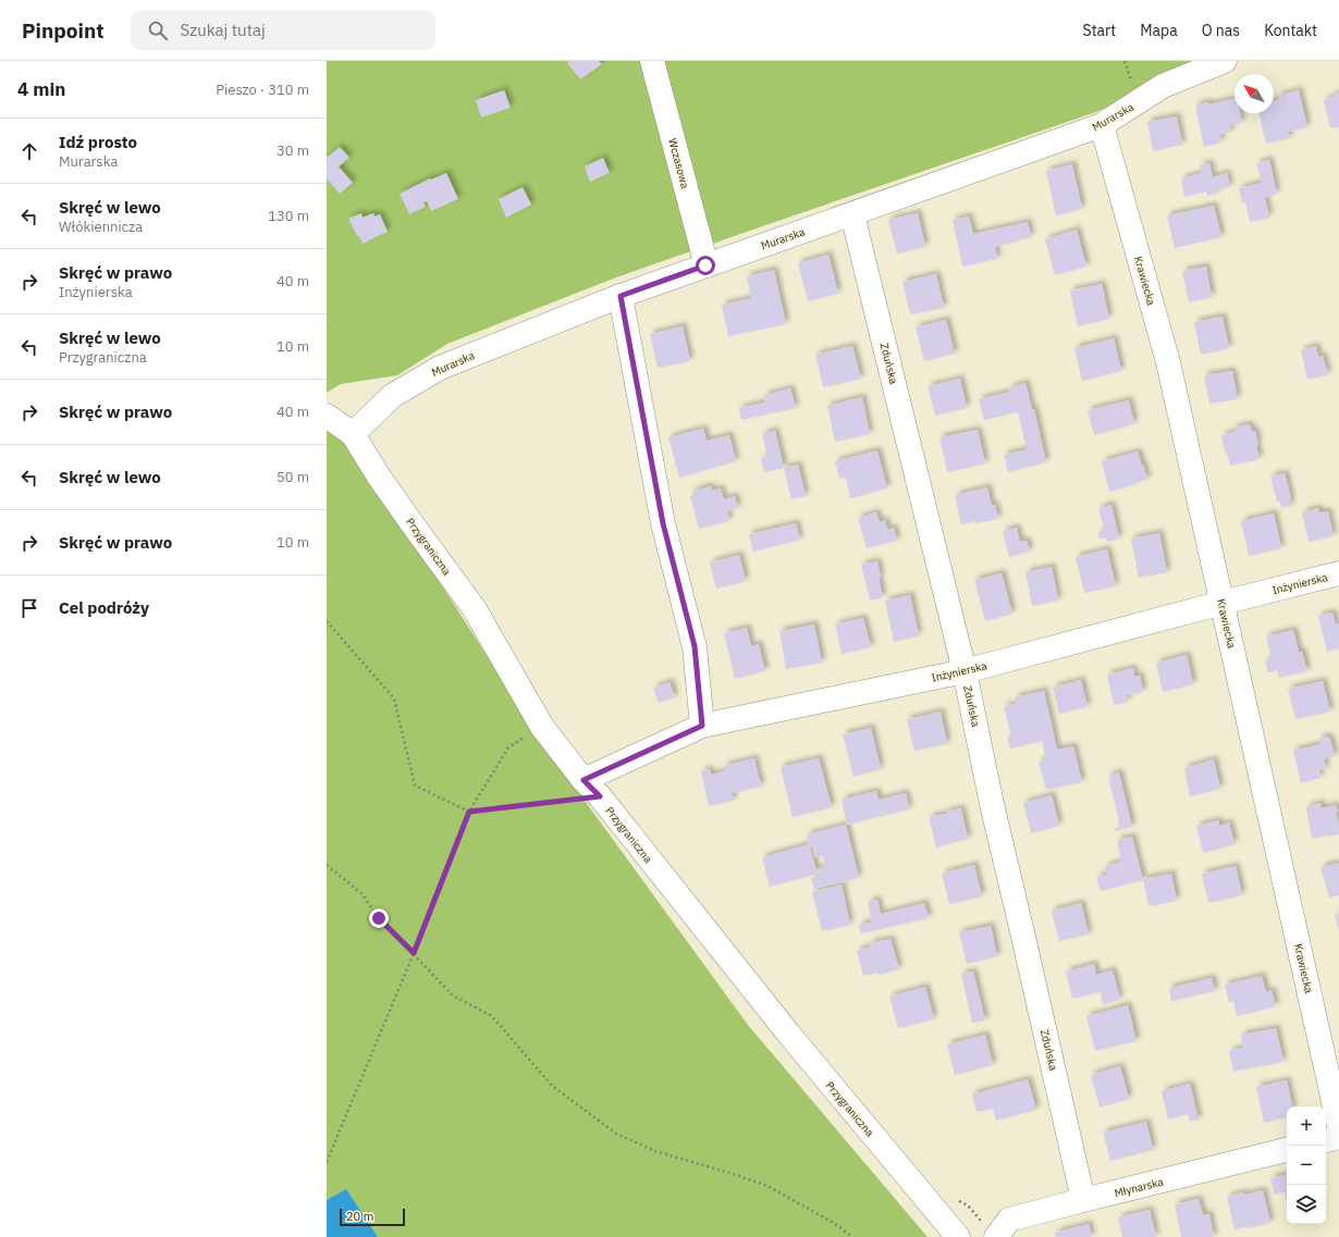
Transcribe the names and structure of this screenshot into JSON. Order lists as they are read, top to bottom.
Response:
{
  "streets": {
    "street": [
      "Murarska",
      "Wczasowa",
      "Krawiecka",
      "Zduńska",
      "Przygraniczna",
      "Inżynierska",
      "Młynarska"
    ]
  },
  "crossings": [
    ["Murarska", "Wczasowa"],
    ["Murarska", "Krawiecka"],
    ["Murarska", "Zduńska"],
    ["Murarska", "Przygraniczna"],
    ["Krawiecka", "Inżynierska"],
    ["Zduńska", "Inżynierska"],
    ["Zduńska", "Młynarska"],
    ["Przygraniczna", "Inżynierska"]
  ],
  "scale_bar": "20 m",
  "north": "top left",
  "page": {
    "header": "Pinpoint",
    "search": "Szukaj tutaj",
    "nav": [
      "Start",
      "Mapa",
      "O nas",
      "Kontakt"
    ],
    "heading": ["4 min", "Pieszo · 310 m"],
    "list": [
      ["Idź prosto", "Murarska", "30 m"],
      ["Skręć w lewo", "Włókiennicza", "130 m"],
      ["Skręć w prawo", "Inżynierska", "40 m"],
      ["Skręć w lewo", "Przygraniczna", "10 m"],
      ["Skręć w prawo", "40 m"],
      ["Skręć w lewo", "50 m"],
      ["Skręć w prawo", "10 m"],
      "Cel podróży"
    ],
    "map_buttons": ["+", "−"],
    "scale": "20 m"
  }
}
